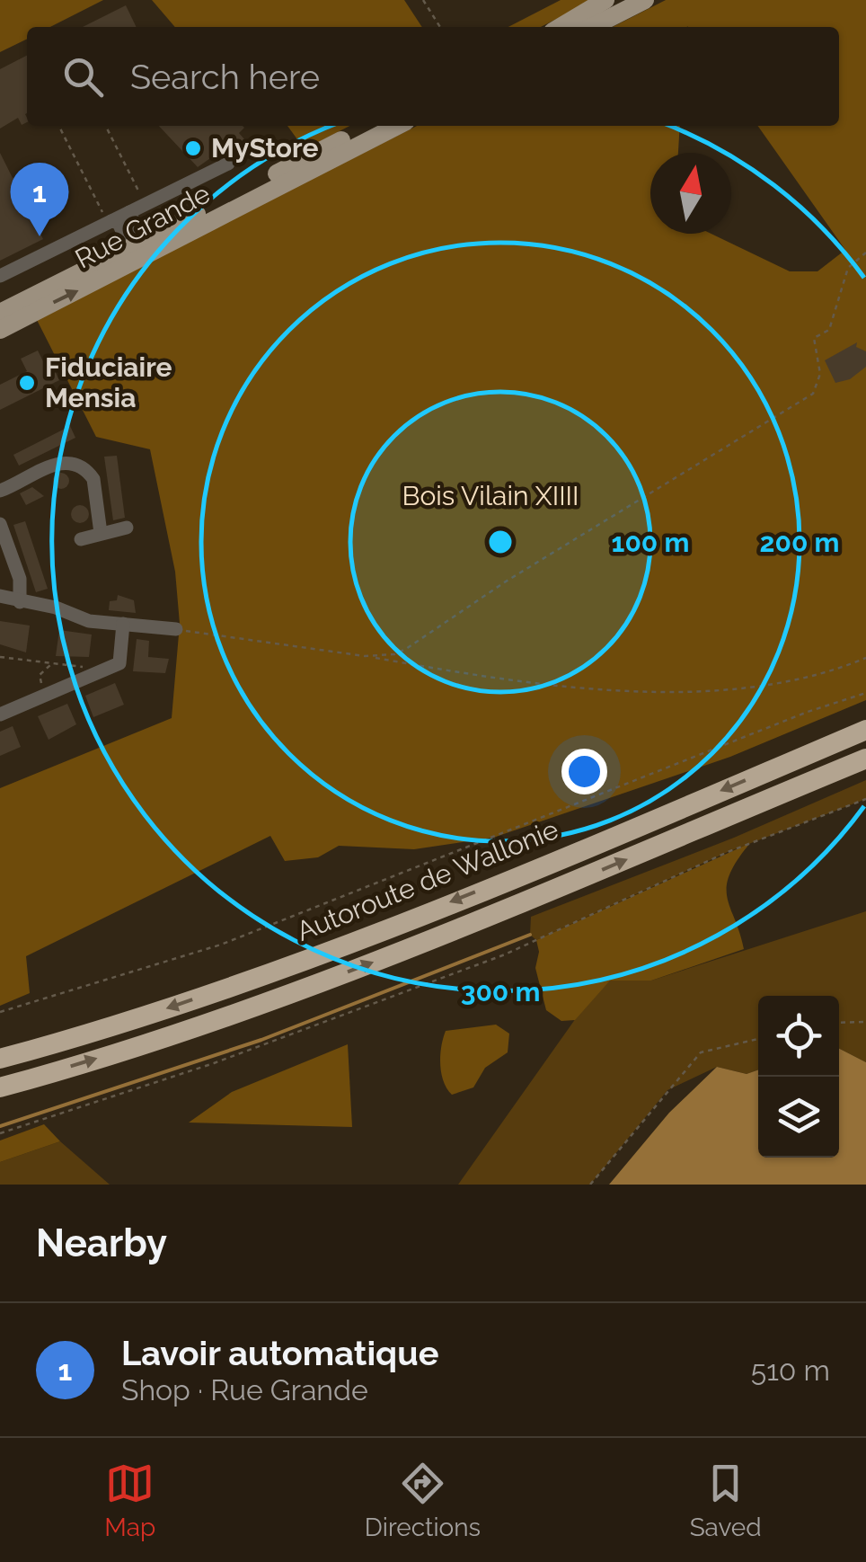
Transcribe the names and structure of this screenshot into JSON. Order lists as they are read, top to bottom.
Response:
{
  "streets": {
    "highway": ["Autoroute de Wallonie"],
    "main road": ["Rue Grande"]
  },
  "parks": ["Bois Vilain XIIII"],
  "places": ["MyStore", "Fiduciaire Mensia"],
  "north": "top",
  "page": {
    "search": "Search here",
    "pins": "1",
    "heading": "Nearby",
    "list": [
      {
        "mark": "1",
        "name": "Lavoir automatique",
        "note": "Shop · Rue Grande",
        "value": "510 m"
      }
    ],
    "nav": ["Map", "Directions", "Saved"]
  },
  "rings": ["100 m", "200 m", "300 m"]
}
